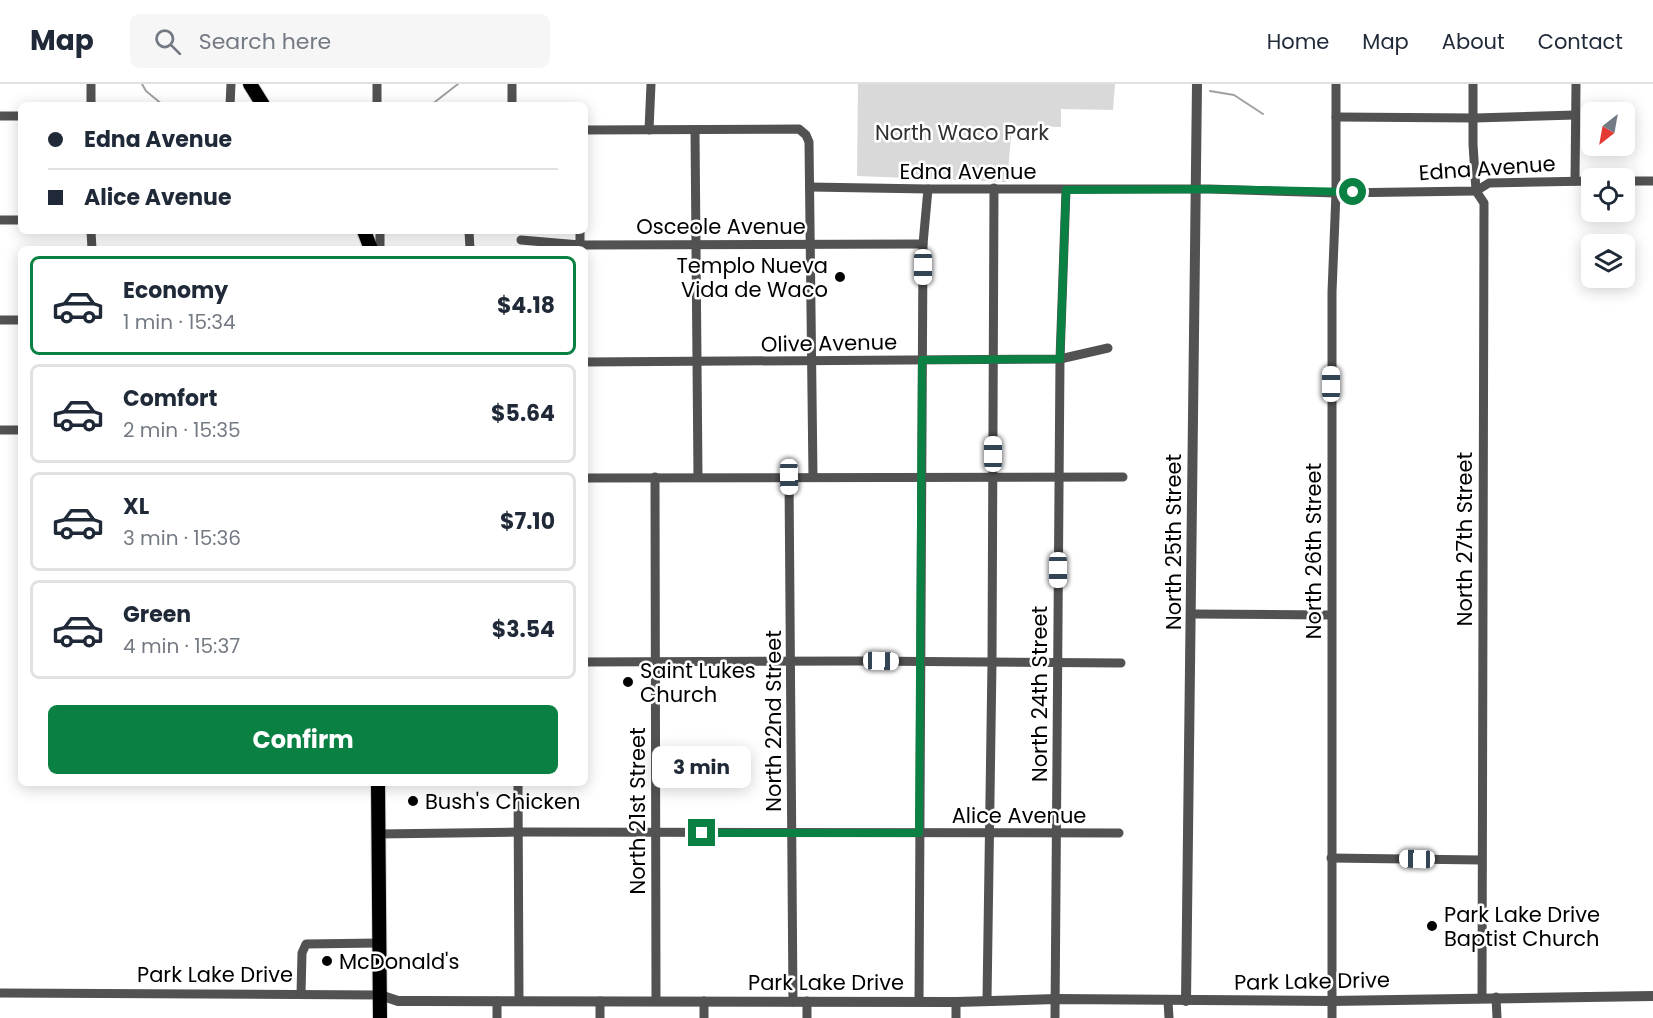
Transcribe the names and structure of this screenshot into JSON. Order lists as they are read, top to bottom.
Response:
{
  "streets": {
    "street": [
      "Edna Avenue",
      "Osceole Avenue",
      "Olive Avenue",
      "North 27th Street",
      "North 25th Street",
      "North 26th Street",
      "North 24th Street",
      "North 22nd Street",
      "North 21st Street",
      "Alice Avenue",
      "Park Lake Drive"
    ]
  },
  "crossings": [
    ["Edna Avenue", "North 27th Street"],
    ["Edna Avenue", "North 25th Street"],
    ["Edna Avenue", "North 26th Street"],
    ["Edna Avenue", "North 24th Street"],
    ["Olive Avenue", "North 24th Street"],
    ["North 27th Street", "Park Lake Drive"],
    ["North 25th Street", "Park Lake Drive"],
    ["North 26th Street", "Park Lake Drive"],
    ["North 24th Street", "Alice Avenue"],
    ["North 24th Street", "Park Lake Drive"],
    ["North 22nd Street", "Alice Avenue"],
    ["North 22nd Street", "Park Lake Drive"],
    ["North 21st Street", "Alice Avenue"],
    ["North 21st Street", "Park Lake Drive"]
  ],
  "parks": ["North Waco Park"],
  "places": [
    "Templo Nueva Vida de Waco",
    "Saint Lukes Church",
    "Bush's Chicken",
    "Park Lake Drive Baptist Church",
    "McDonald's"
  ],
  "north": "bottom left",
  "page": {
    "header": "Map",
    "search": "Search here",
    "nav": [
      "Home",
      "Map",
      "About",
      "Contact"
    ],
    "banner": ["Edna Avenue", "Alice Avenue"],
    "list": [
      {
        "name": "Economy",
        "note": "1 min · 15:34",
        "value": "$4.18"
      },
      {
        "name": "Comfort",
        "note": "2 min · 15:35",
        "value": "$5.64"
      },
      {
        "name": "XL",
        "note": "3 min · 15:36",
        "value": "$7.10"
      },
      {
        "name": "Green",
        "note": "4 min · 15:37",
        "value": "$3.54"
      }
    ],
    "buttons": "Confirm",
    "bubble": "3 min"
  }
}
